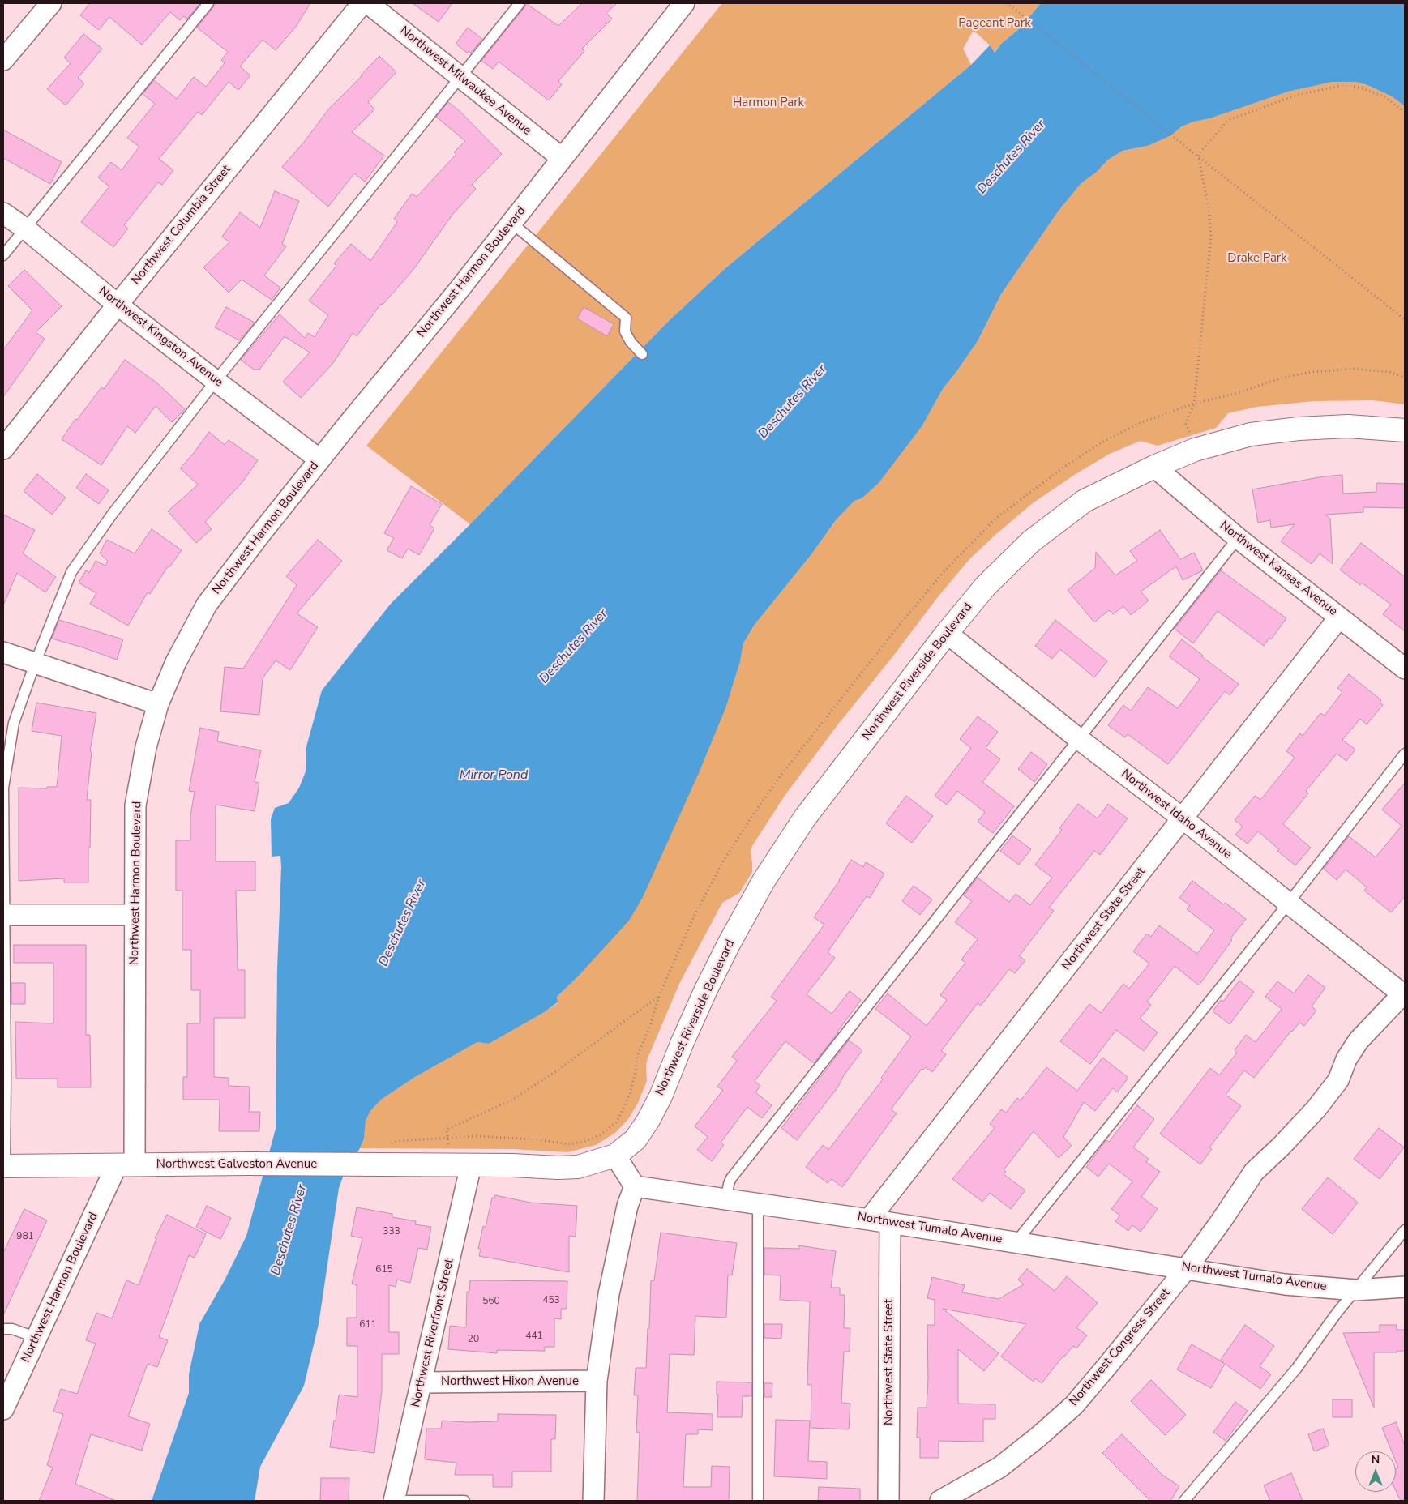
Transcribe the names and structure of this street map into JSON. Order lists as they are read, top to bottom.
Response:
{
  "streets": {
    "street": [
      "Northwest Milwaukee Avenue",
      "Northwest Columbia Street",
      "Northwest Harmon Boulevard",
      "Northwest Kingston Avenue",
      "Northwest Kansas Avenue",
      "Northwest Riverside Boulevard",
      "Northwest Idaho Avenue",
      "Northwest State Street",
      "Northwest Galveston Avenue",
      "Northwest Tumalo Avenue",
      "Northwest Riverfront Street",
      "Northwest Congress Street",
      "Northwest Hixon Avenue"
    ]
  },
  "crossings": [
    ["Northwest Milwaukee Avenue", "Northwest Harmon Boulevard"],
    ["Northwest Columbia Street", "Northwest Kingston Avenue"],
    ["Northwest Harmon Boulevard", "Northwest Kingston Avenue"],
    ["Northwest Harmon Boulevard", "Northwest Galveston Avenue"],
    ["Northwest Kansas Avenue", "Northwest Riverside Boulevard"],
    ["Northwest Kansas Avenue", "Northwest State Street"],
    ["Northwest Riverside Boulevard", "Northwest Idaho Avenue"],
    ["Northwest Idaho Avenue", "Northwest State Street"],
    ["Northwest Idaho Avenue", "Northwest Congress Street"],
    ["Northwest State Street", "Northwest Tumalo Avenue"],
    ["Northwest Galveston Avenue", "Northwest Riverfront Street"],
    ["Northwest Tumalo Avenue", "Northwest Congress Street"],
    ["Northwest Riverfront Street", "Northwest Hixon Avenue"]
  ],
  "water": ["Deschutes River", "Mirror Pond"],
  "parks": ["Pageant Park", "Harmon Park", "Drake Park"],
  "house_numbers": [
    "333",
    "981",
    "615",
    "453",
    "560",
    "611",
    "441",
    "20"
  ],
  "north": "top"
}
